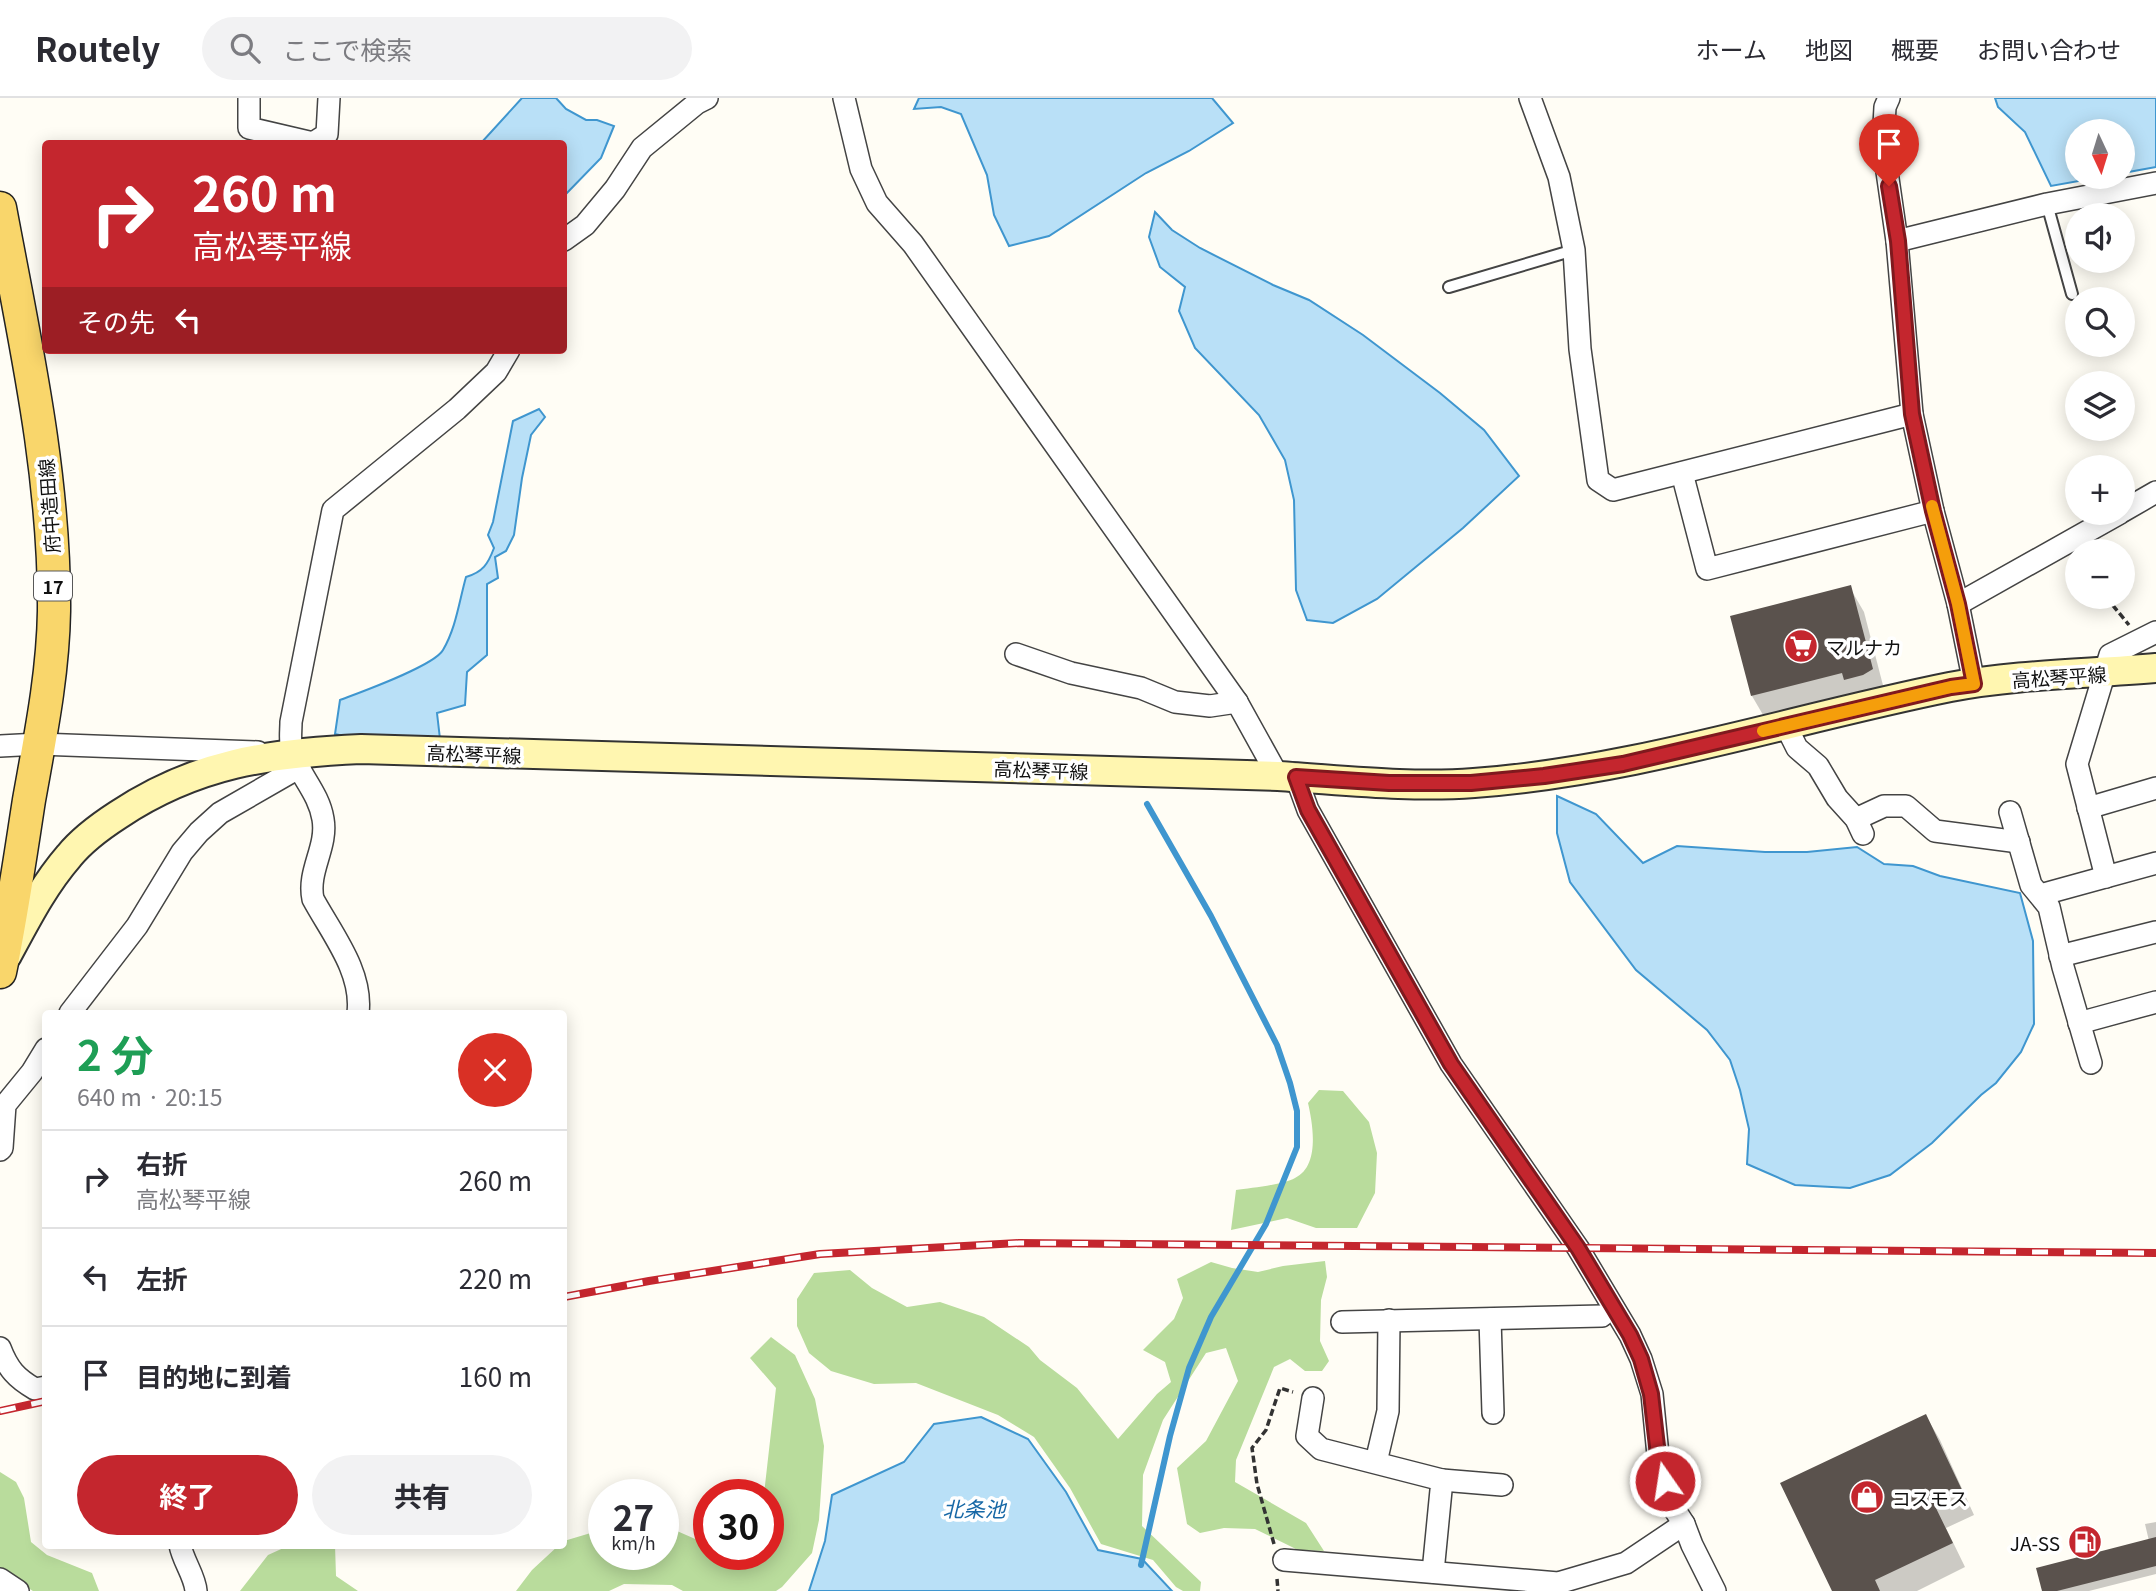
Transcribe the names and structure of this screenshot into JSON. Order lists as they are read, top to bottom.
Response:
{
  "streets": {
    "main road": ["府中造田線", "17", "高松琴平線"]
  },
  "crossings": [
    ["府中造田線", "高松琴平線"]
  ],
  "water": ["北条池"],
  "places": {
    "supermarket": ["マルナカ"],
    "shop": ["コスモス"],
    "fuel station": ["JA-SS"]
  },
  "north": "bottom",
  "page": {
    "header": "Routely",
    "search": "ここで検索",
    "nav": [
      "ホーム",
      "地図",
      "概要",
      "お問い合わせ"
    ],
    "map_buttons": ["+", "−"],
    "turn": ["260 m", "高松琴平線"],
    "then": "その先",
    "heading": ["2 分", "640 m · 20:15"],
    "list": [
      {
        "name": "右折",
        "note": "高松琴平線",
        "value": "260 m"
      },
      {
        "name": "左折",
        "value": "220 m"
      },
      {
        "name": "目的地に到着",
        "value": "160 m"
      }
    ],
    "buttons": ["終了", "共有"],
    "speed": "27 km/h",
    "limit": "30"
  }
}
